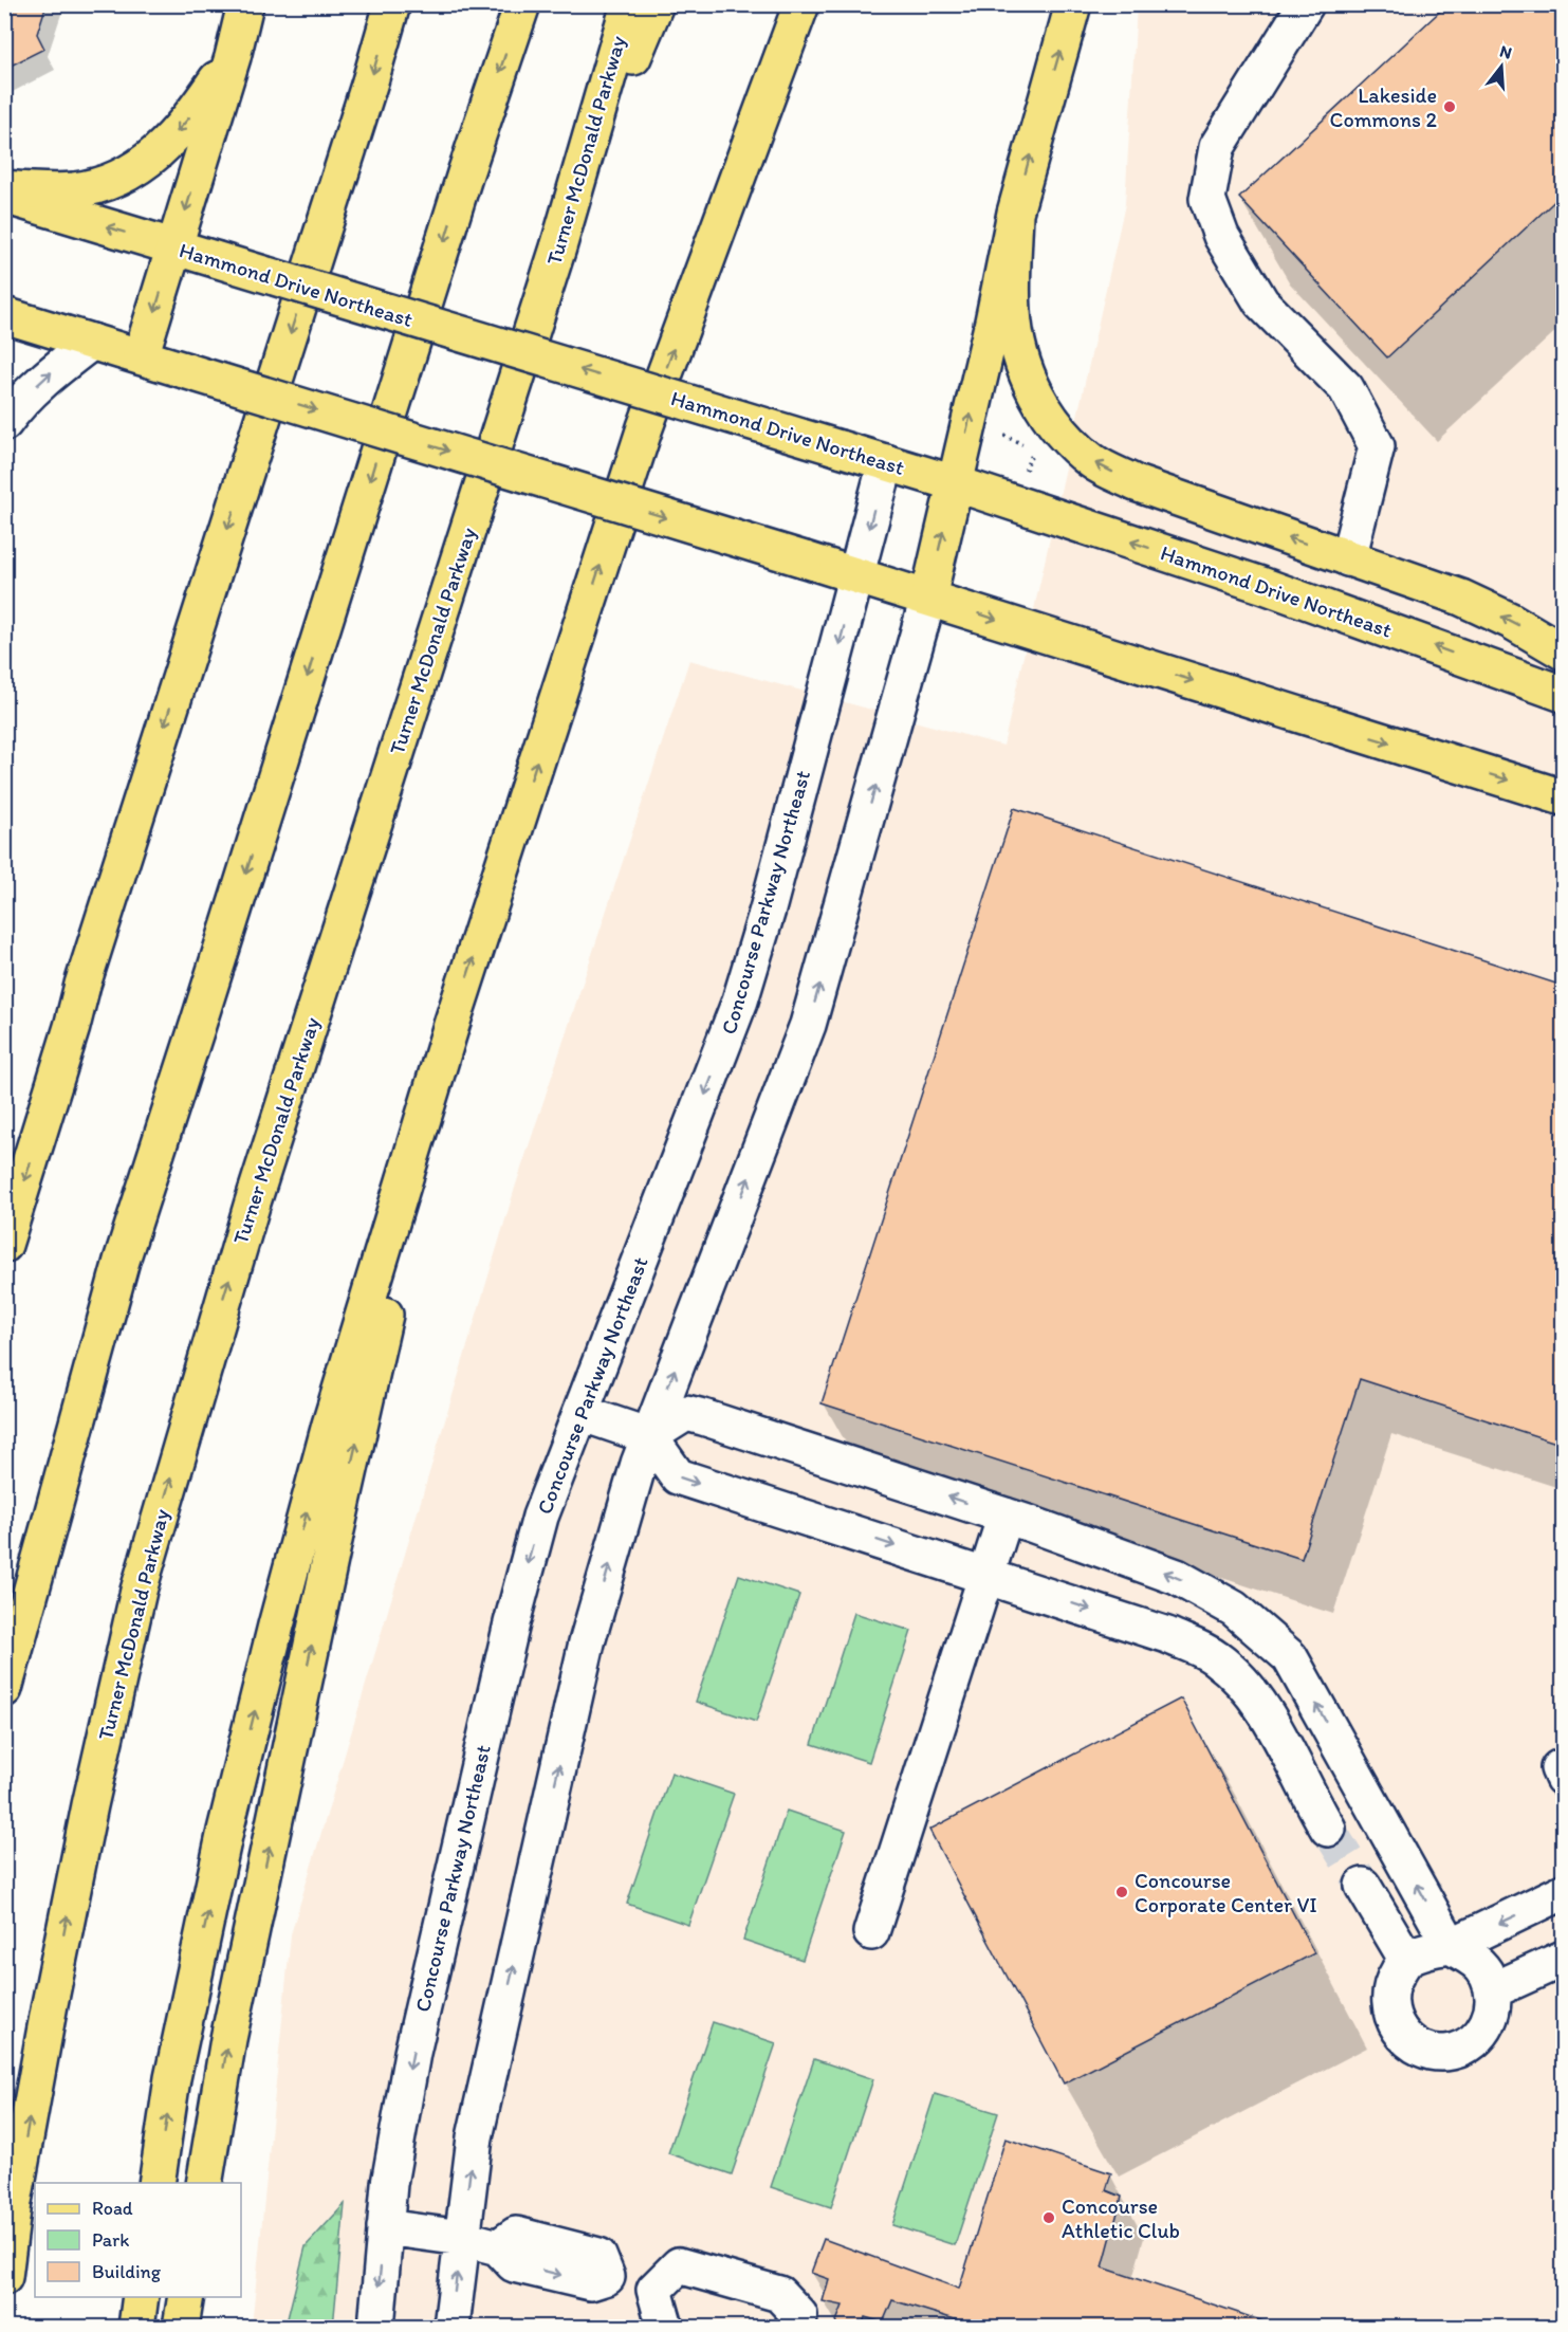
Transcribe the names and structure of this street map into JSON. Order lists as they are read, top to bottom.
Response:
{
  "streets": {
    "main road": ["Turner McDonald Parkway", "Hammond Drive Northeast"],
    "street": ["Concourse Parkway Northeast"]
  },
  "crossings": [
    ["Hammond Drive Northeast", "Concourse Parkway Northeast"]
  ],
  "places": ["Lakeside Commons 2", "Concourse Corporate Center VI", "Concourse Athletic Club"],
  "legend": ["Road", "Park", "Building"],
  "north": "top"
}
